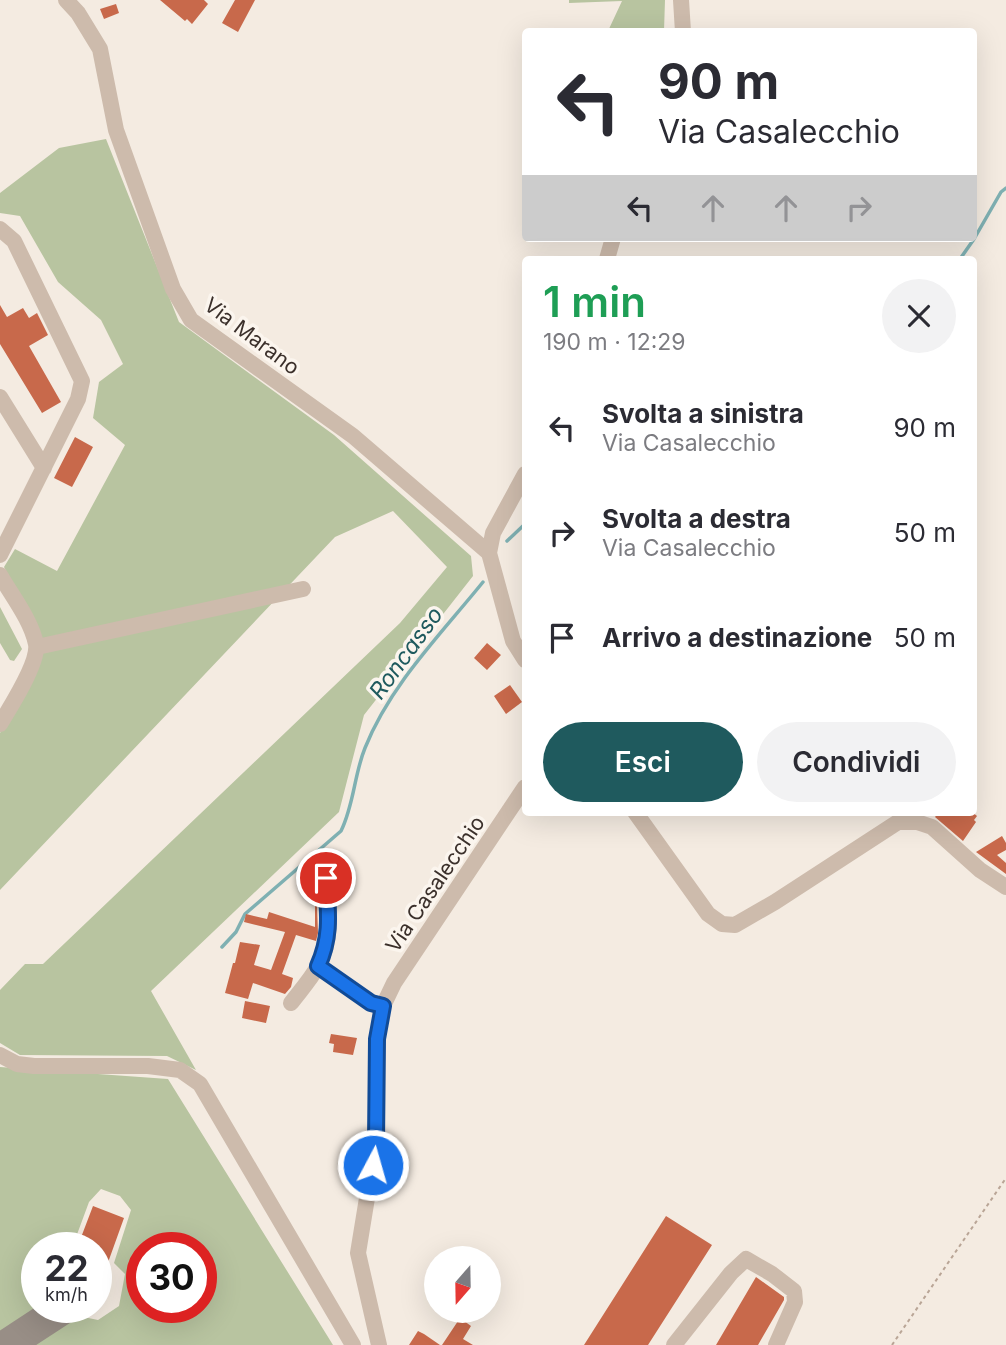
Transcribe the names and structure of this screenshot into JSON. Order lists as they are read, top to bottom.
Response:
{
  "streets": {
    "street": ["Via Marano", "Via Casalecchio"]
  },
  "water": ["Roncasso"],
  "north": "bottom",
  "page": {
    "turn": ["90 m", "Via Casalecchio"],
    "heading": ["1 min", "190 m · 12:29"],
    "list": [
      {
        "name": "Svolta a sinistra",
        "note": "Via Casalecchio",
        "value": "90 m"
      },
      {
        "name": "Svolta a destra",
        "note": "Via Casalecchio",
        "value": "50 m"
      },
      {
        "name": "Arrivo a destinazione",
        "value": "50 m"
      }
    ],
    "buttons": ["Esci", "Condividi"],
    "speed": "22 km/h",
    "limit": "30"
  }
}
